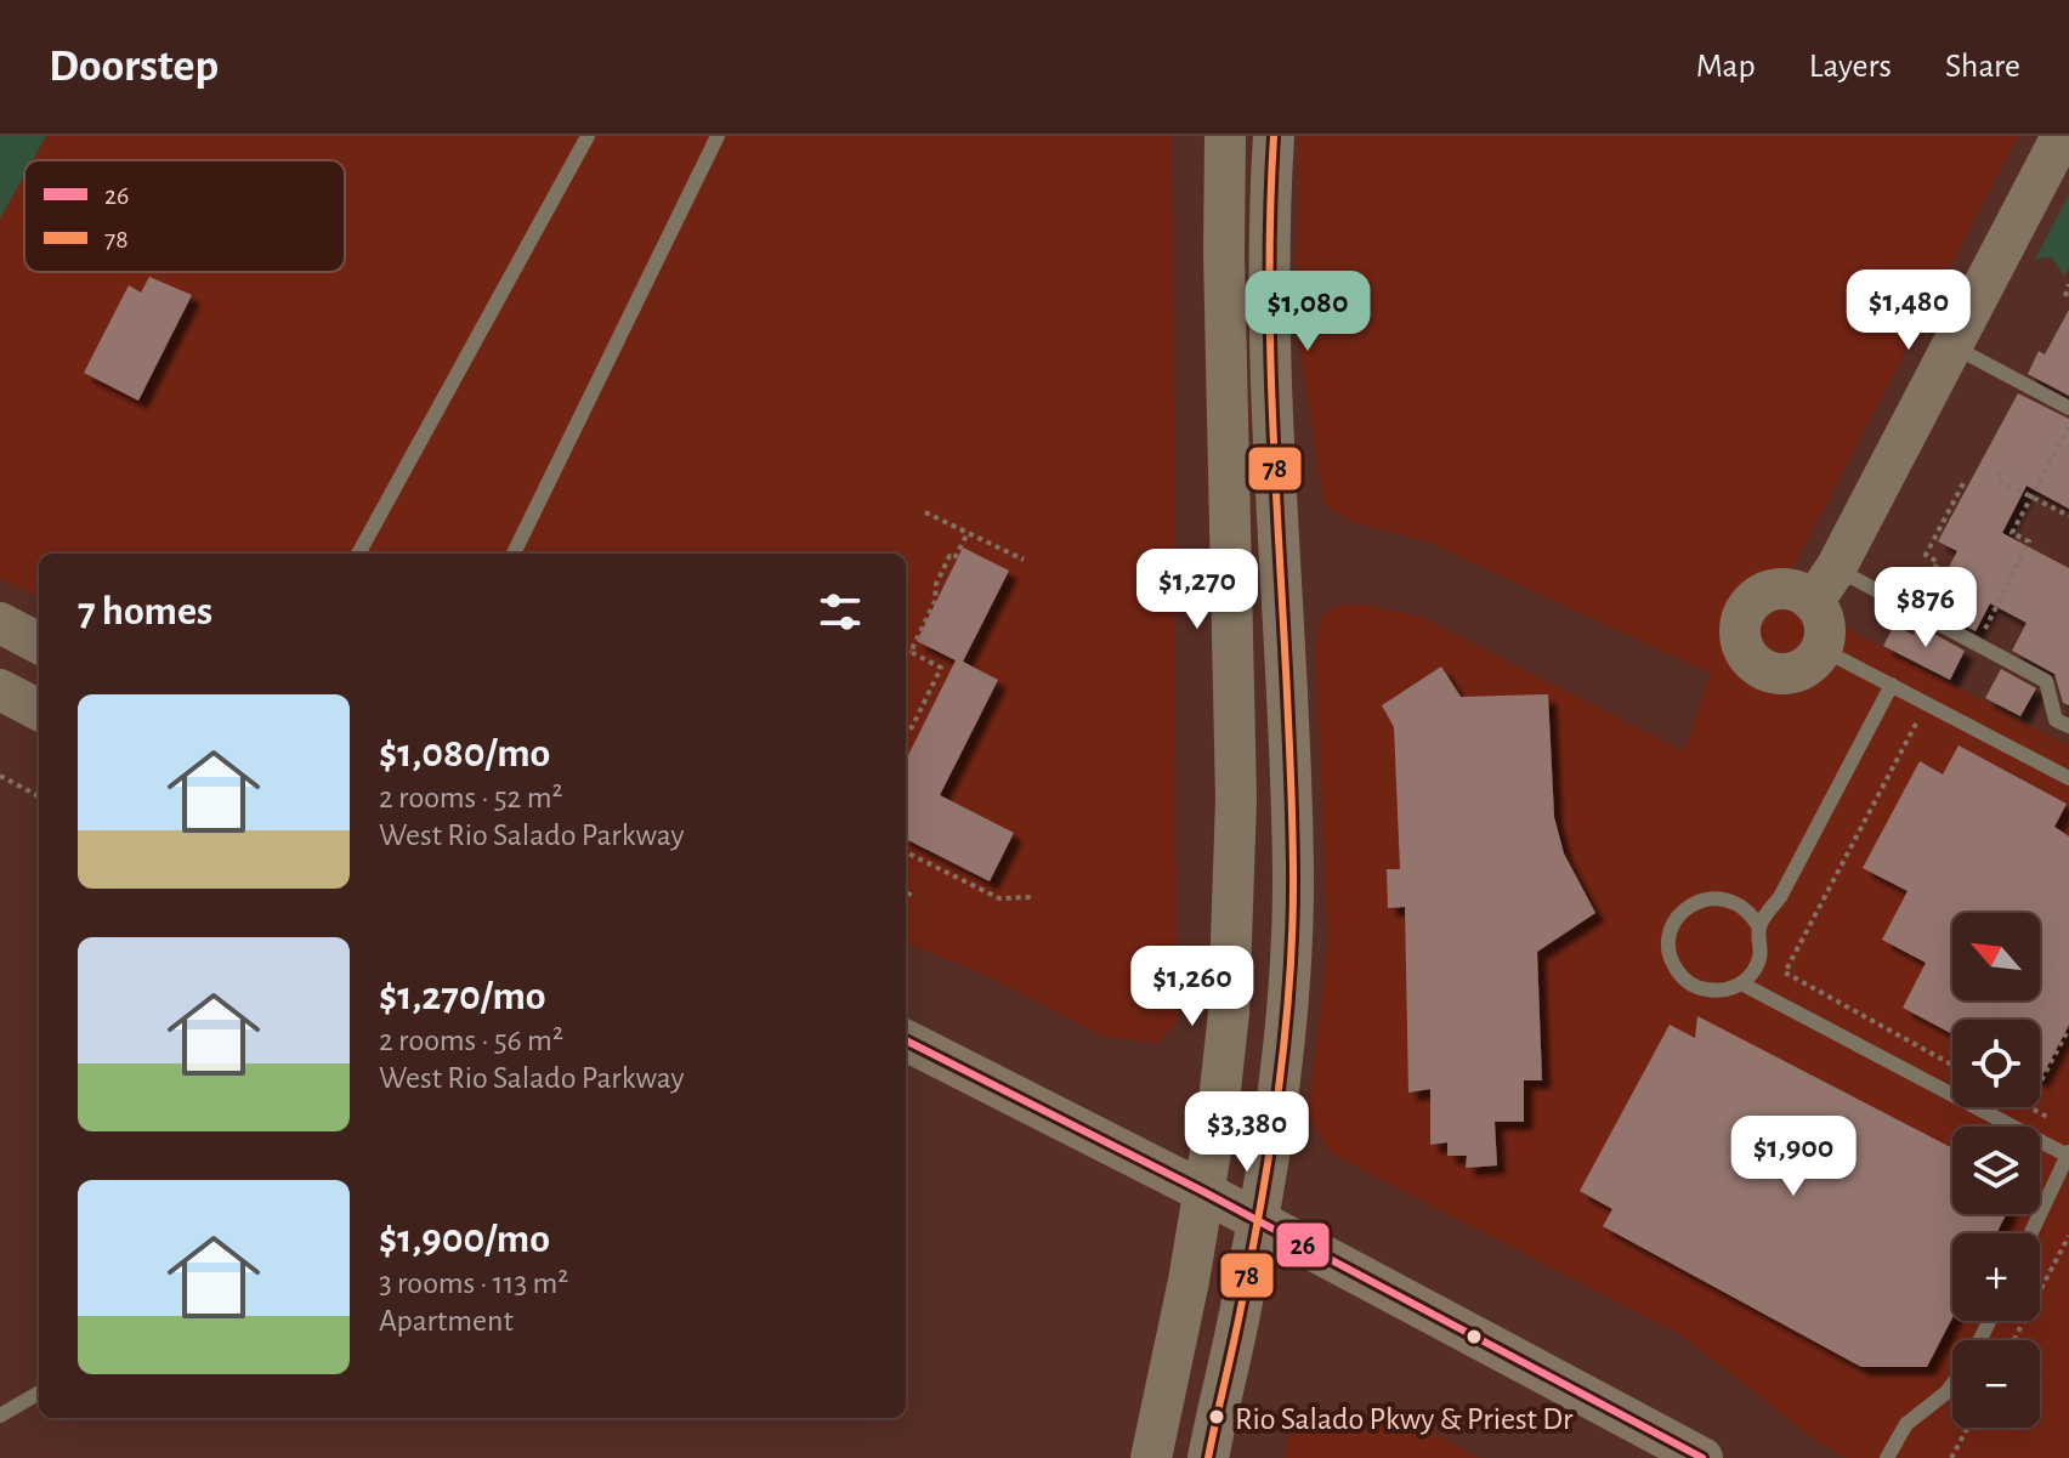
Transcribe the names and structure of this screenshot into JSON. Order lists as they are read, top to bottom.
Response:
{
  "places": ["Rio Salado Pkwy & Priest Dr"],
  "lines": ["transit line 78", "transit line 26"],
  "legend": ["26", "78"],
  "north": "top left",
  "page": {
    "header": "Doorstep",
    "nav": ["Map", "Layers", "Share"],
    "price": [
      "$1,480",
      "$1,080",
      "$1,270",
      "$876",
      "$1,260",
      "$3,380",
      "$1,900"
    ],
    "heading": "7 homes",
    "list": [
      {
        "name": "$1,080/mo",
        "note": "2 rooms · 52 m² · West Rio Salado Parkway"
      },
      {
        "name": "$1,270/mo",
        "note": "2 rooms · 56 m² · West Rio Salado Parkway"
      },
      {
        "name": "$1,900/mo",
        "note": "3 rooms · 113 m² · Apartment"
      }
    ],
    "map_buttons": ["+", "−"]
  }
}
